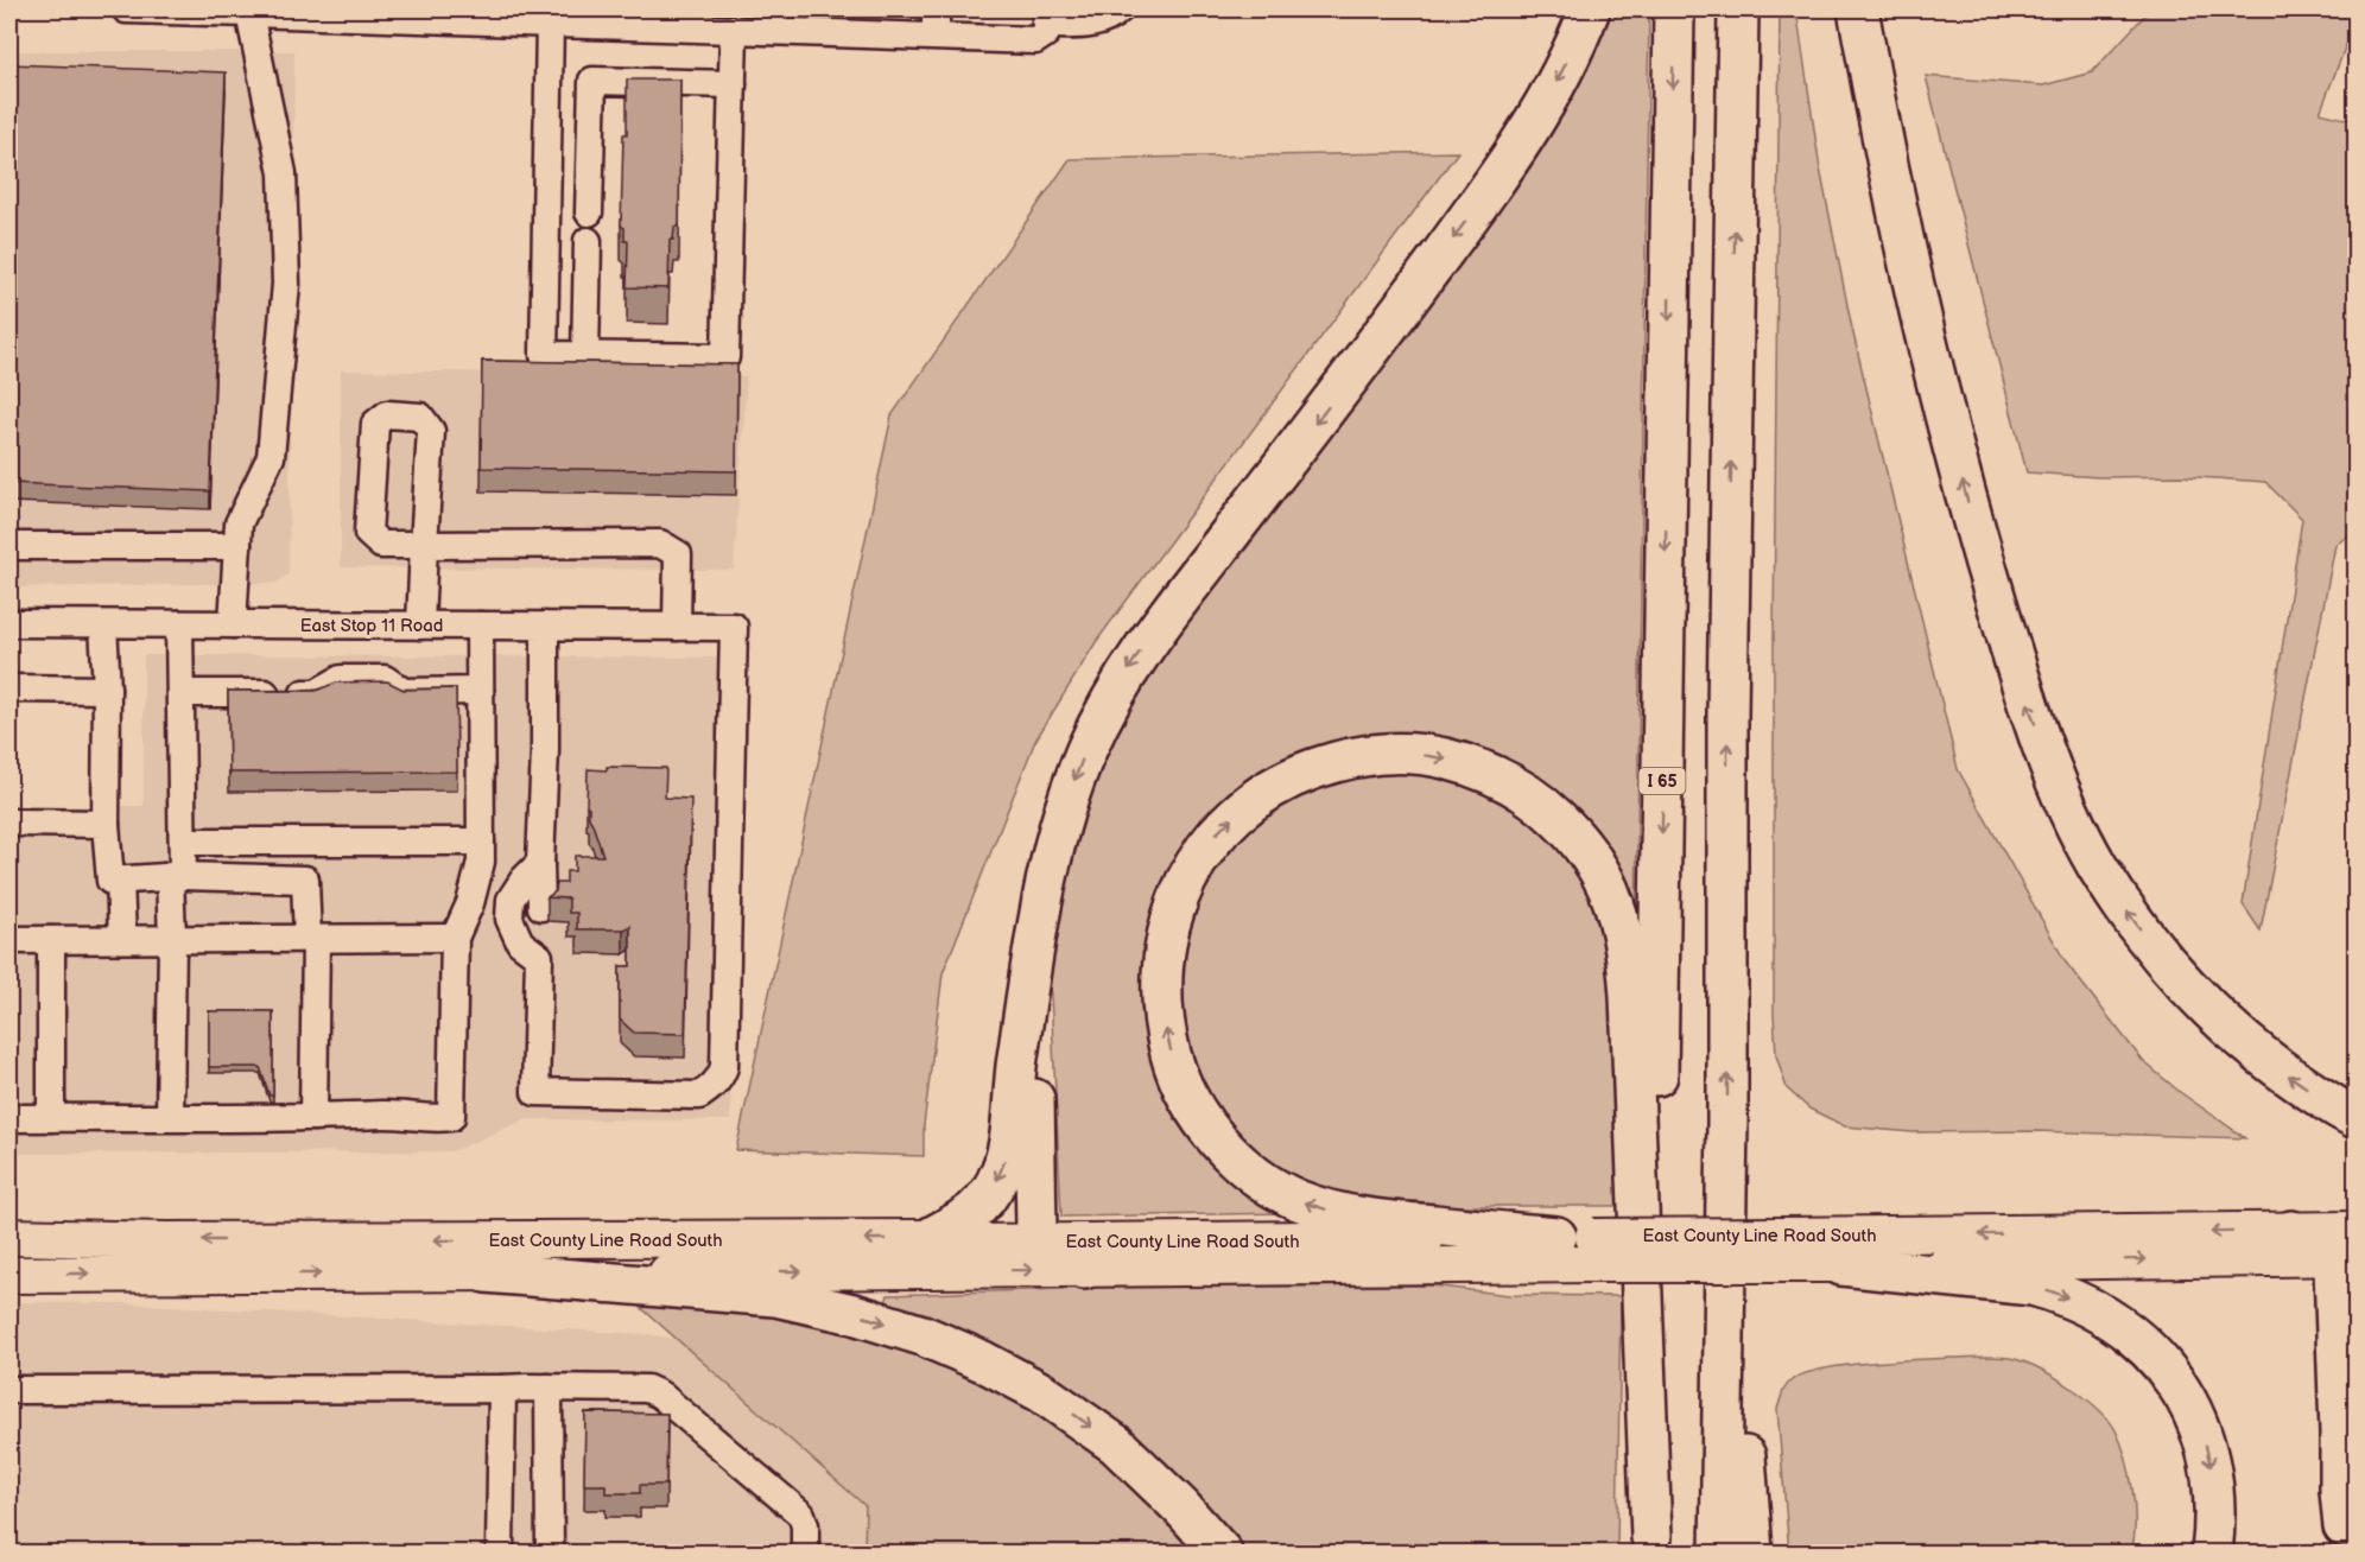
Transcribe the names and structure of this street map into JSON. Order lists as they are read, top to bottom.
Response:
{
  "streets": {
    "highway": ["I 65"],
    "main road": ["East County Line Road South"],
    "street": ["East Stop 11 Road"]
  }
}
